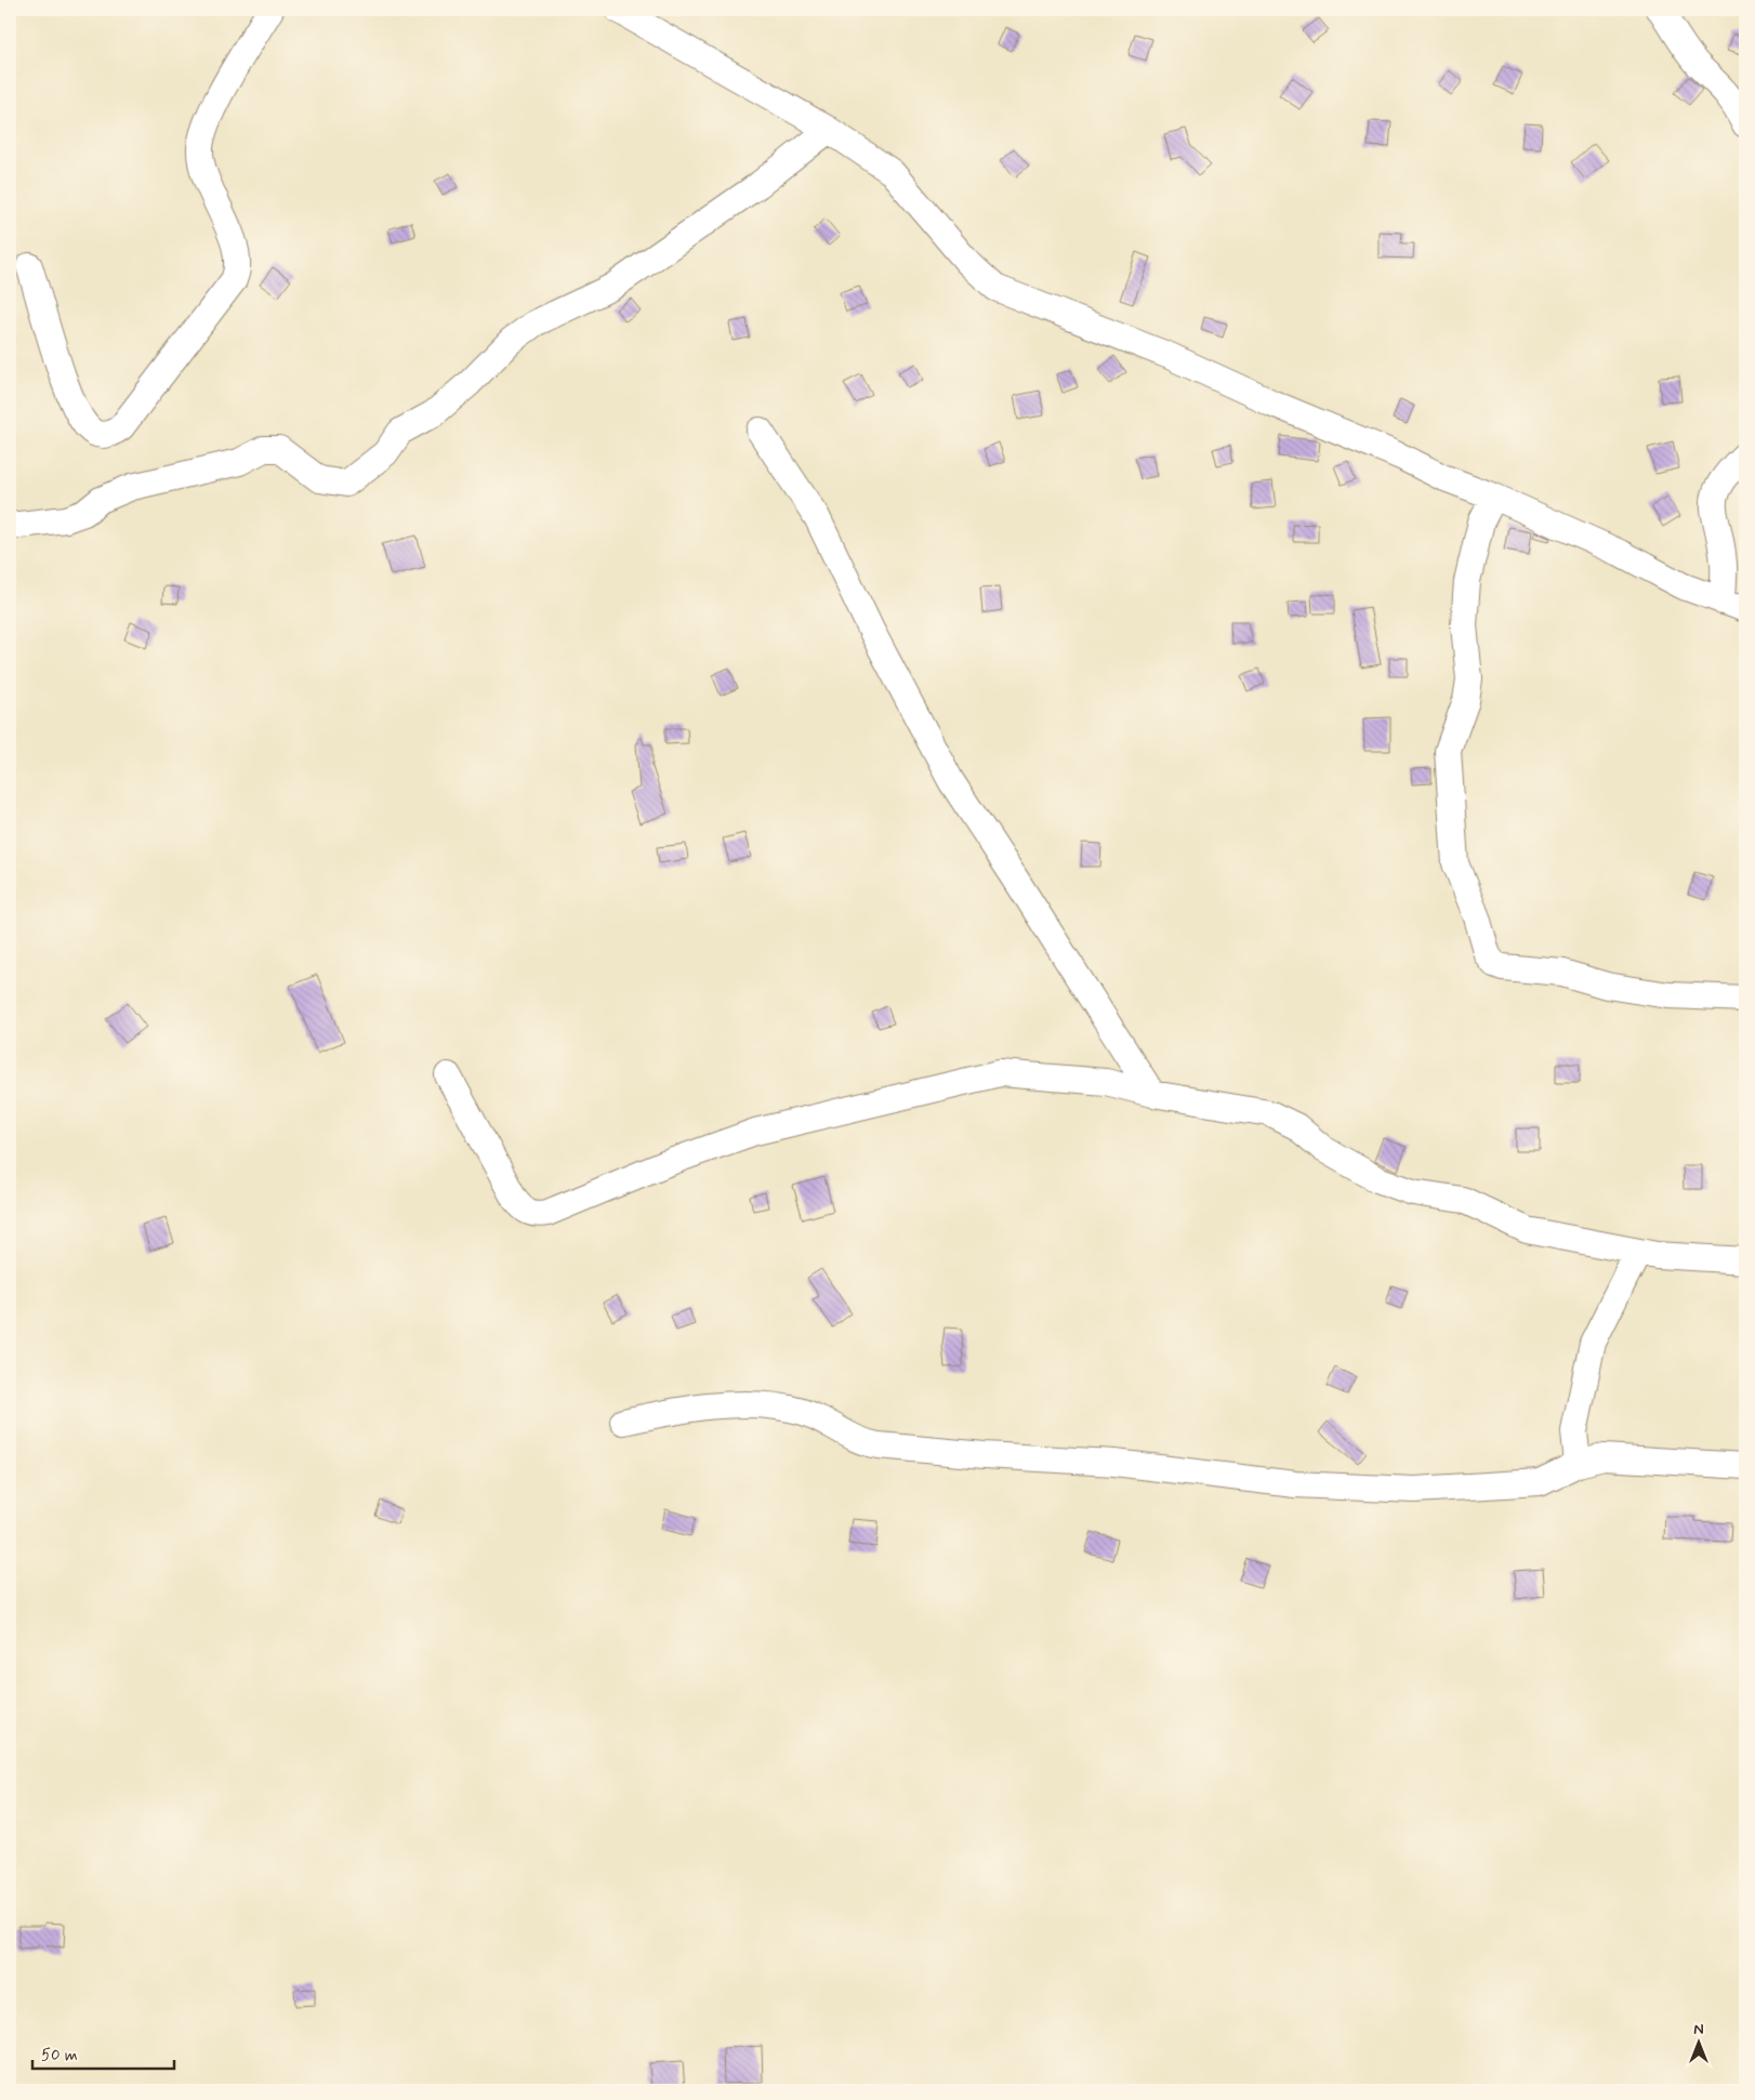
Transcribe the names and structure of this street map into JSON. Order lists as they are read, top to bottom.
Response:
{
  "scale_bar": "50 m",
  "north": "top"
}
